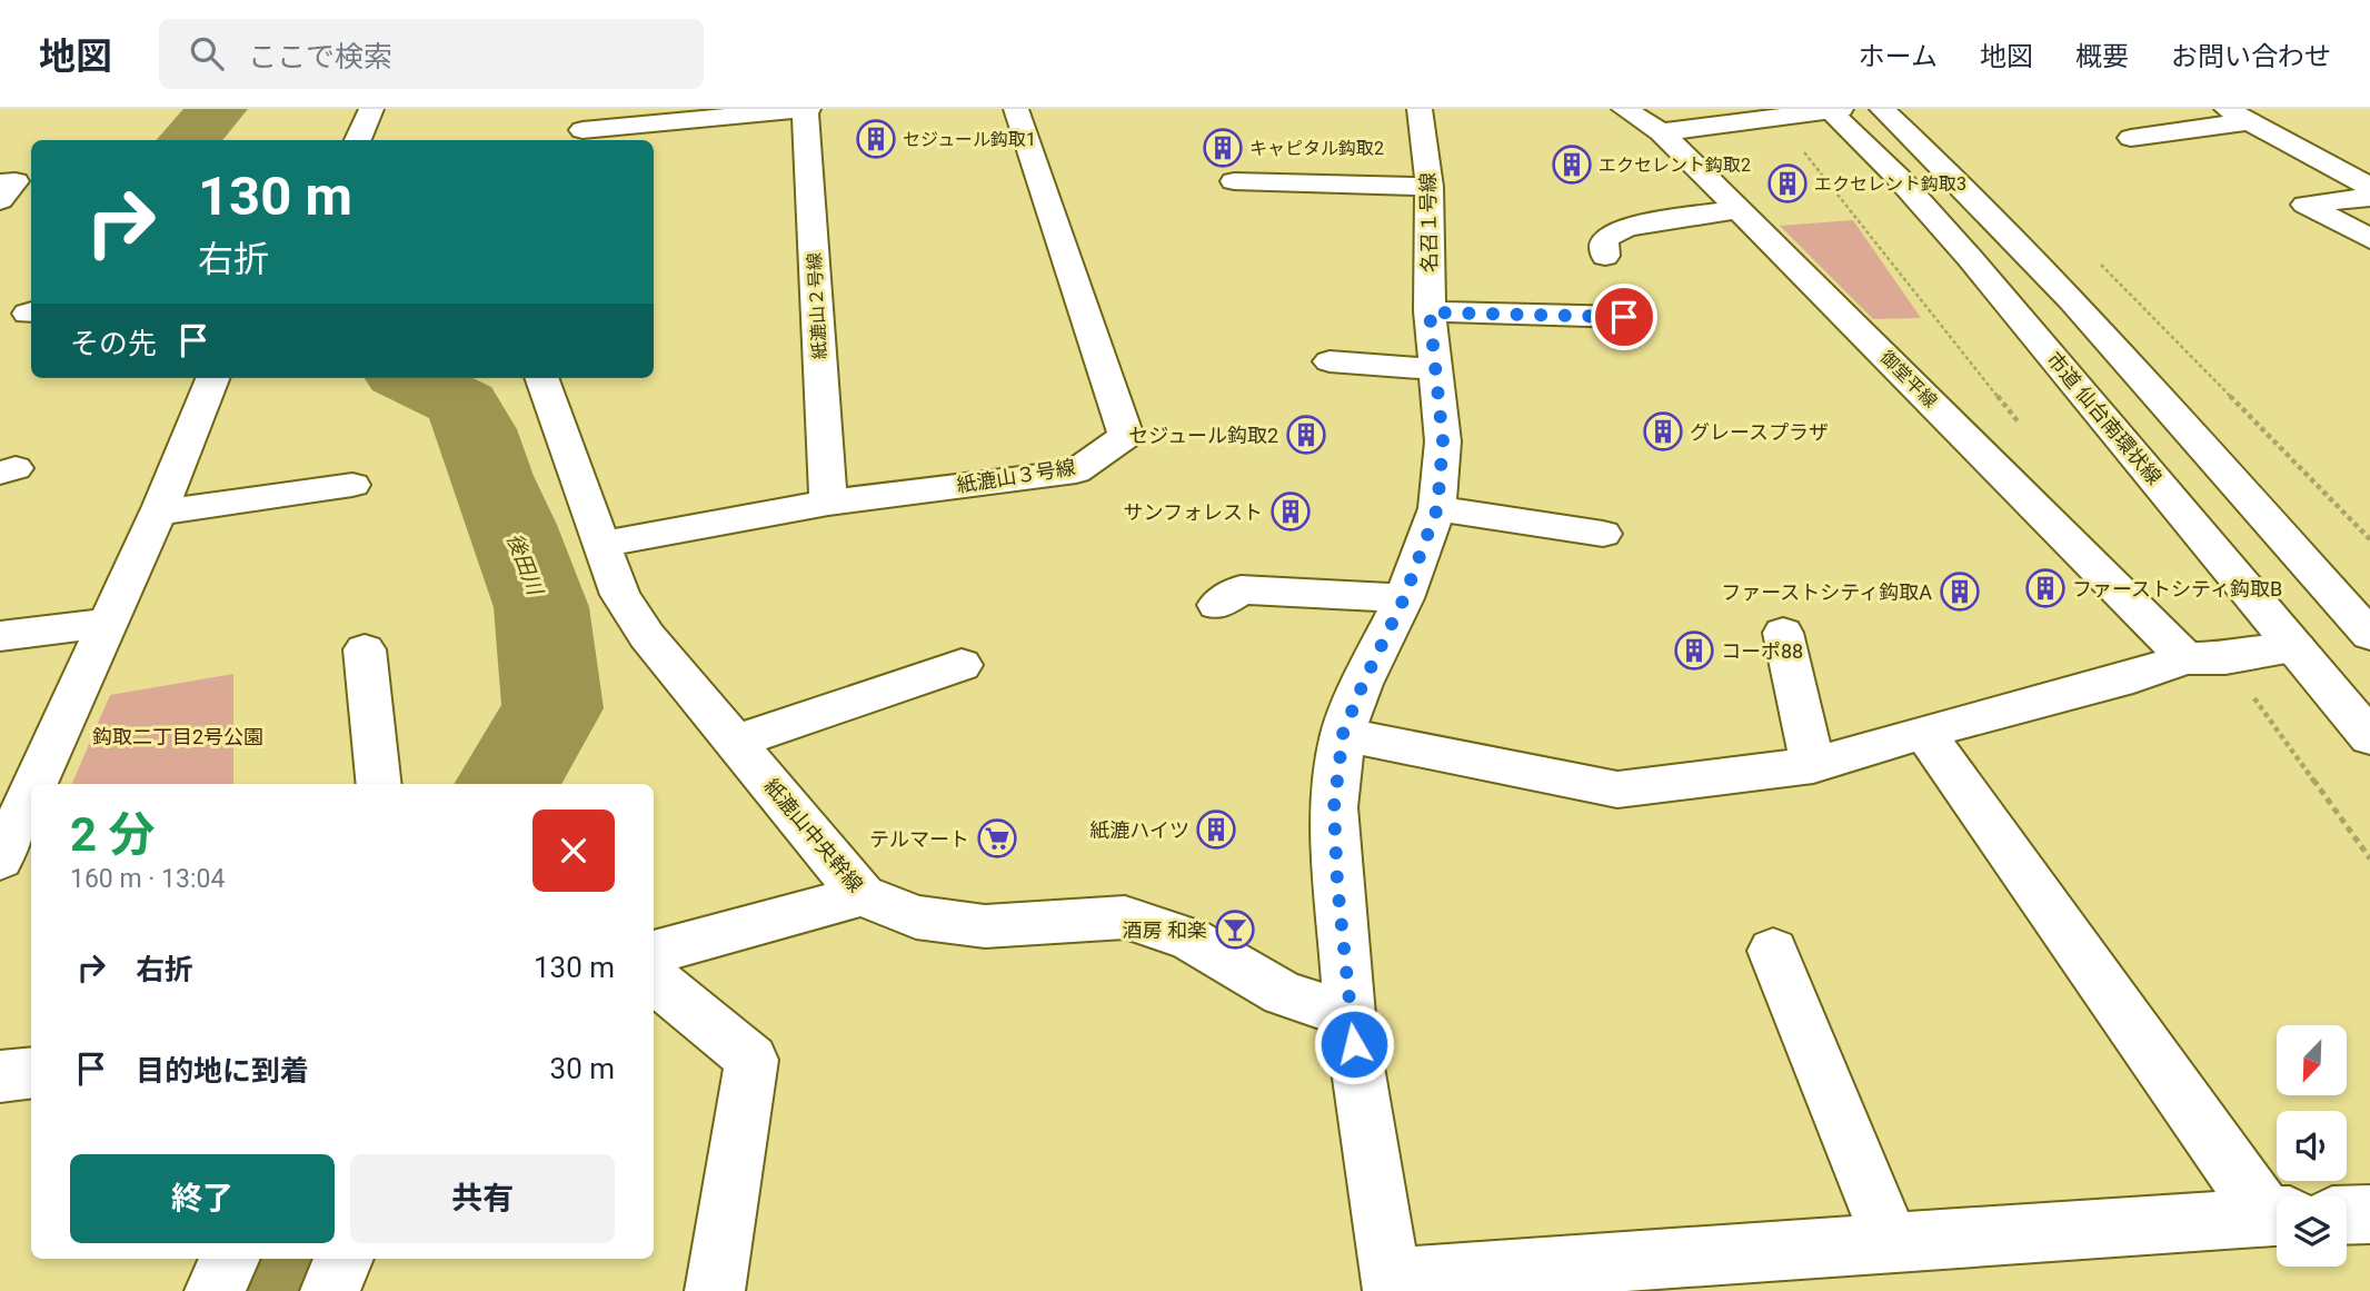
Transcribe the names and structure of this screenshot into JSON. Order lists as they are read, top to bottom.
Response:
{
  "streets": {
    "street": [
      "名召１号線",
      "紙漉山２号線",
      "御堂平線",
      "市道 仙台南環状線",
      "紙漉山３号線",
      "紙漉山中央幹線"
    ]
  },
  "crossings": [
    ["名召１号線", "紙漉山中央幹線"],
    ["紙漉山２号線", "紙漉山３号線"],
    ["紙漉山３号線", "紙漉山中央幹線"]
  ],
  "water": ["後田川"],
  "parks": ["鈎取二丁目2号公園"],
  "places": {
    "building": [
      "セジュール鈎取1",
      "キャピタル鈎取2",
      "エクセレント鈎取2",
      "エクセレント鈎取3",
      "グレースプラザ",
      "セジュール鈎取2",
      "サンフォレスト",
      "ファーストシティ鈎取B",
      "ファーストシティ鈎取A",
      "コーポ88",
      "紙漉ハイツ"
    ],
    "supermarket": ["テルマート"],
    "bar": ["酒房 和楽"]
  },
  "north": "bottom left",
  "page": {
    "header": "地図",
    "search": "ここで検索",
    "nav": [
      "ホーム",
      "地図",
      "概要",
      "お問い合わせ"
    ],
    "turn": ["130 m", "右折"],
    "then": "その先",
    "heading": ["2 分", "160 m · 13:04"],
    "list": [
      {
        "name": "右折",
        "value": "130 m"
      },
      {
        "name": "目的地に到着",
        "value": "30 m"
      }
    ],
    "buttons": ["終了", "共有"]
  }
}
